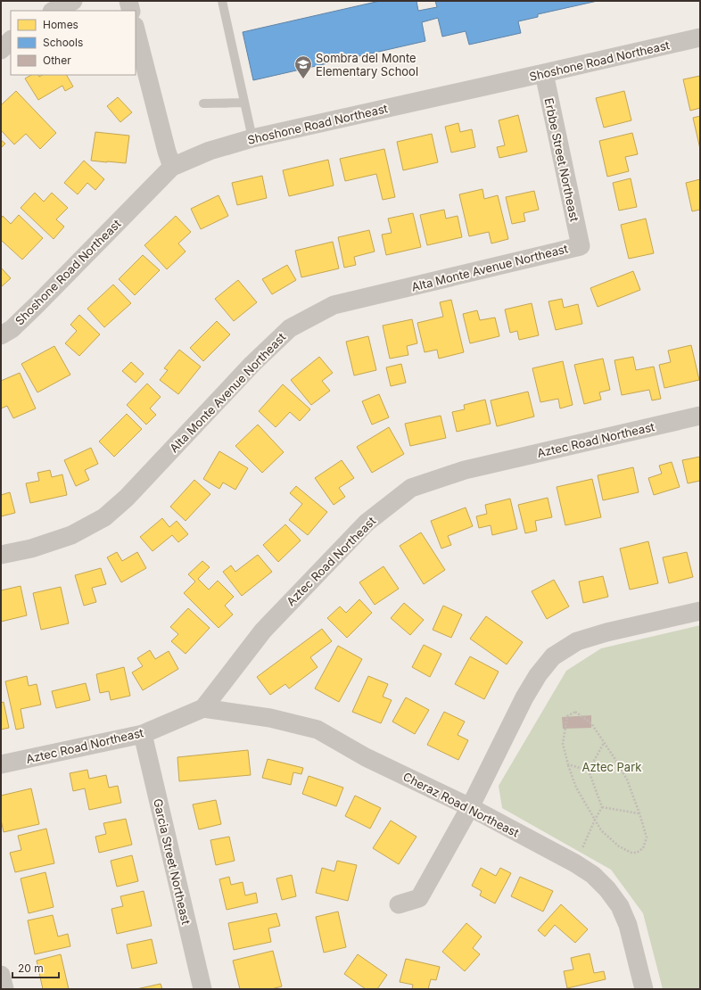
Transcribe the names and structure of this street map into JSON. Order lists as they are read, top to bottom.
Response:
{
  "streets": {
    "street": [
      "Shoshone Road Northeast",
      "Erbbe Street Northeast",
      "Alta Monte Avenue Northeast",
      "Aztec Road Northeast",
      "Cheraz Road Northeast",
      "Garcia Street Northeast"
    ]
  },
  "crossings": [
    ["Shoshone Road Northeast", "Erbbe Street Northeast"],
    ["Erbbe Street Northeast", "Alta Monte Avenue Northeast"],
    ["Aztec Road Northeast", "Cheraz Road Northeast"],
    ["Aztec Road Northeast", "Garcia Street Northeast"]
  ],
  "parks": ["Aztec Park"],
  "places": {
    "school or university": ["Sombra del Monte Elementary School"]
  },
  "legend": ["Homes", "Schools", "Other"],
  "scale_bar": "20 m"
}
